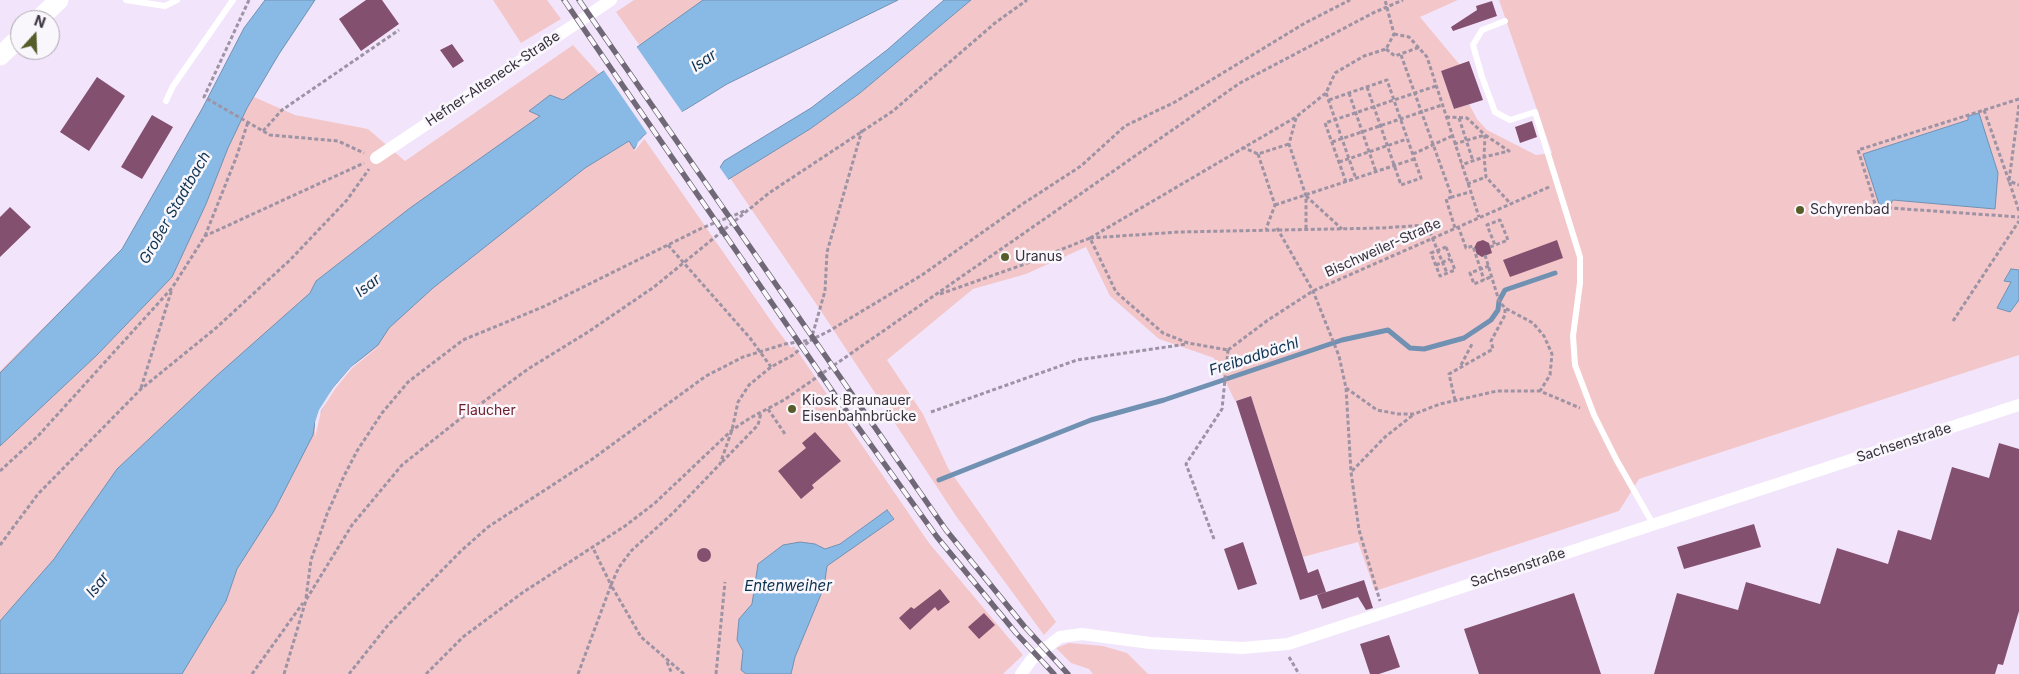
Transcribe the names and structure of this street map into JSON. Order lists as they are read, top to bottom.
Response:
{
  "streets": {
    "street": ["Hefner-Alteneck-Straße", "Sachsenstraße"],
    "path": ["Bischweiler-Straße"]
  },
  "water": [
    "Isar",
    "Großer Stadtbach",
    "Freibadbächl",
    "Entenweiher"
  ],
  "parks": ["Flaucher"],
  "places": ["Schyrenbad", "Uranus", "Kiosk Braunauer Eisenbahnbrücke"],
  "north": "top"
}
